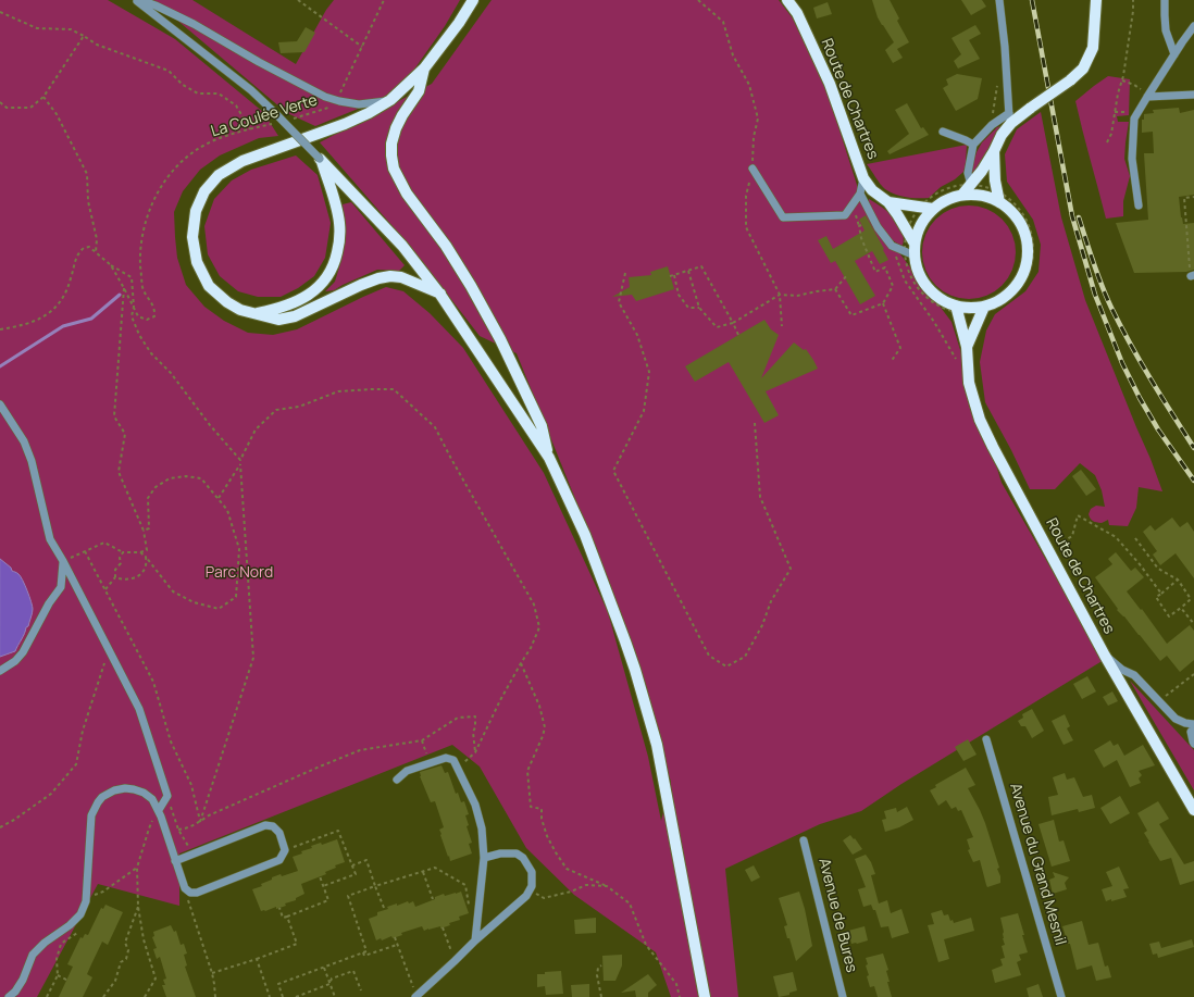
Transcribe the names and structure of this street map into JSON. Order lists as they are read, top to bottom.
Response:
{
  "streets": {
    "main road": ["Route de Chartres"],
    "street": ["Avenue du Grand Mesnil", "Avenue de Bures"],
    "path": ["La Coulée Verte"]
  },
  "parks": ["Parc Nord"]
}
